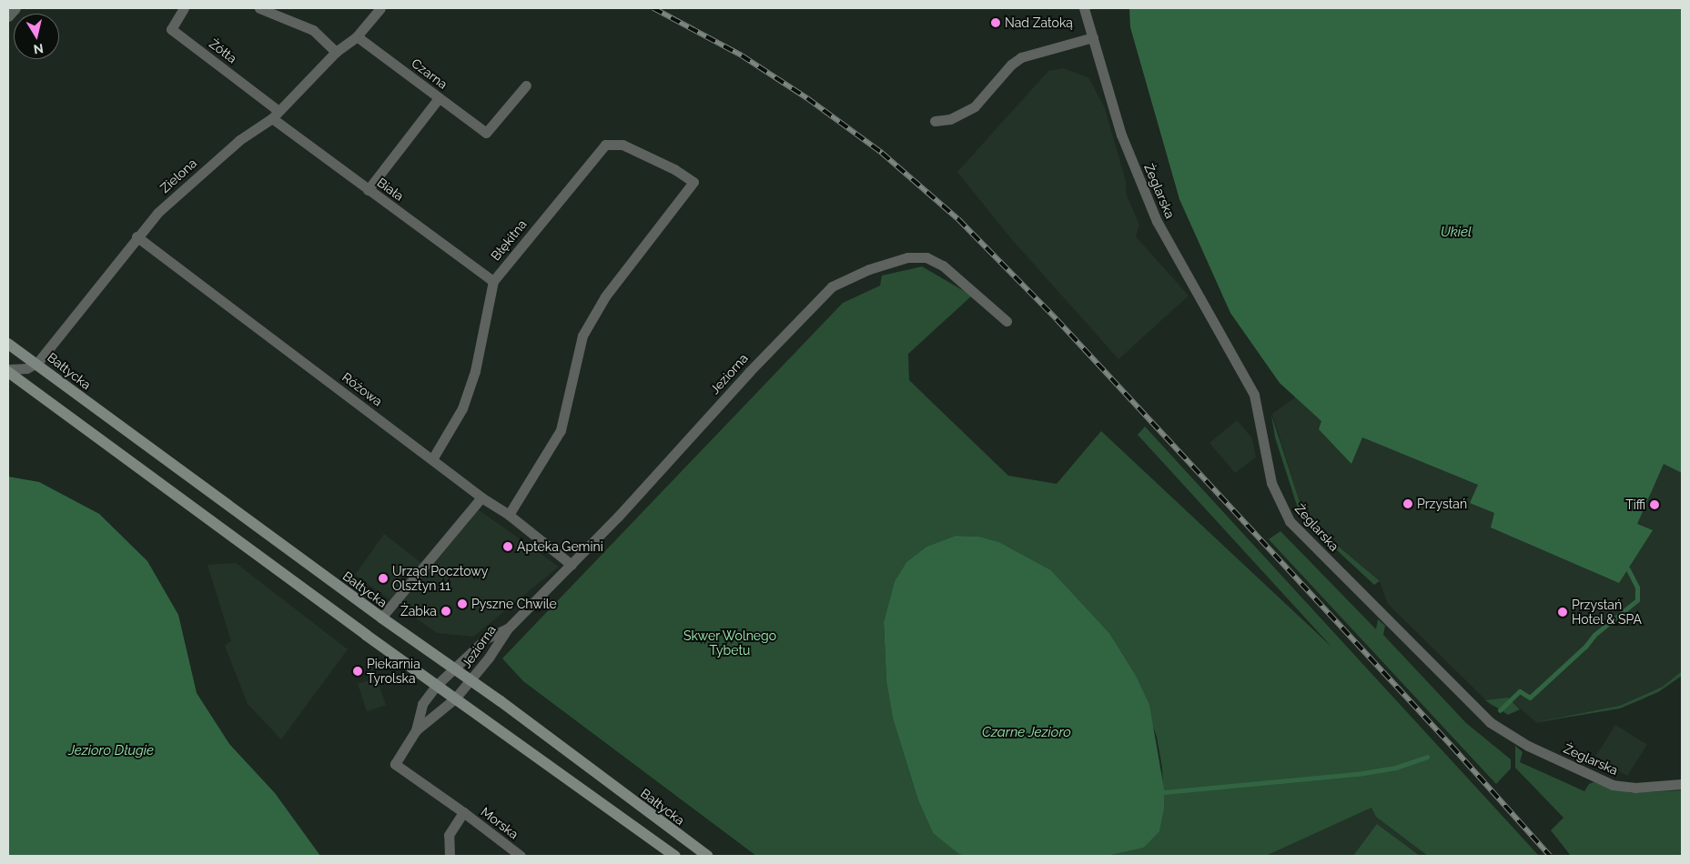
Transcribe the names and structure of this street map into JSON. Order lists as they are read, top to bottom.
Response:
{
  "streets": {
    "main road": ["Bałtycka"],
    "street": [
      "Żółta",
      "Czarna",
      "Zielona",
      "Biała",
      "Żeglarska",
      "Błękitna",
      "Jeziorna",
      "Różowa",
      "Morska"
    ]
  },
  "crossings": [
    ["Żółta", "Zielona"],
    ["Żółta", "Biała"],
    ["Czarna", "Zielona"],
    ["Zielona", "Biała"],
    ["Zielona", "Bałtycka"],
    ["Zielona", "Różowa"],
    ["Biała", "Błękitna"],
    ["Błękitna", "Różowa"],
    ["Bałtycka", "Jeziorna"],
    ["Jeziorna", "Różowa"],
    ["Jeziorna", "Morska"]
  ],
  "water": ["Ukiel", "Czarne Jezioro", "Jezioro Długie"],
  "parks": ["Skwer Wolnego Tybetu"],
  "places": [
    "Nad Zatoką",
    "Przystań",
    "Tiffi",
    "Apteka Gemini",
    "Urząd Pocztowy Olsztyn 11",
    "Pyszne Chwile",
    "Żabka",
    "Przystań Hotel & SPA",
    "Piekarnia Tyrolska"
  ],
  "north": "bottom"
}
